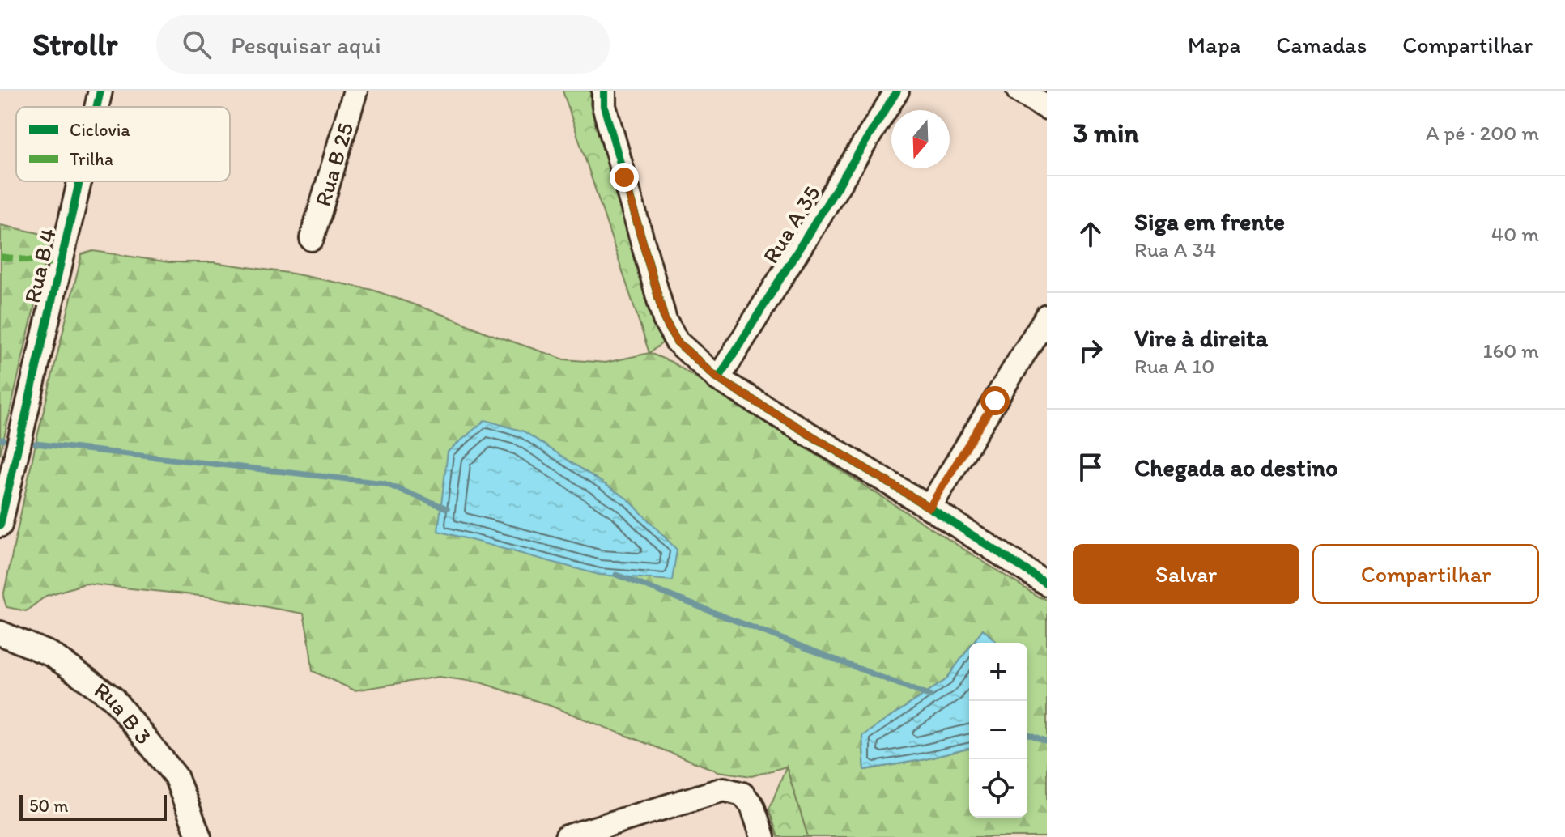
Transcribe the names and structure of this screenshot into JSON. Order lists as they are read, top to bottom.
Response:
{
  "streets": {
    "street": [
      "Rua B 25",
      "Rua A 35",
      "Rua B 4",
      "Rua B 3"
    ]
  },
  "legend": ["Ciclovia", "Trilha"],
  "scale_bar": "50 m",
  "north": "bottom",
  "page": {
    "header": "Strollr",
    "search": "Pesquisar aqui",
    "nav": ["Mapa", "Camadas", "Compartilhar"],
    "heading": ["3 min", "A pé · 200 m"],
    "list": [
      ["Siga em frente", "Rua A 34", "40 m"],
      ["Vire à direita", "Rua A 10", "160 m"],
      "Chegada ao destino"
    ],
    "buttons": ["Salvar", "Compartilhar"],
    "map_buttons": ["+", "−"],
    "scale": "50 m"
  }
}
